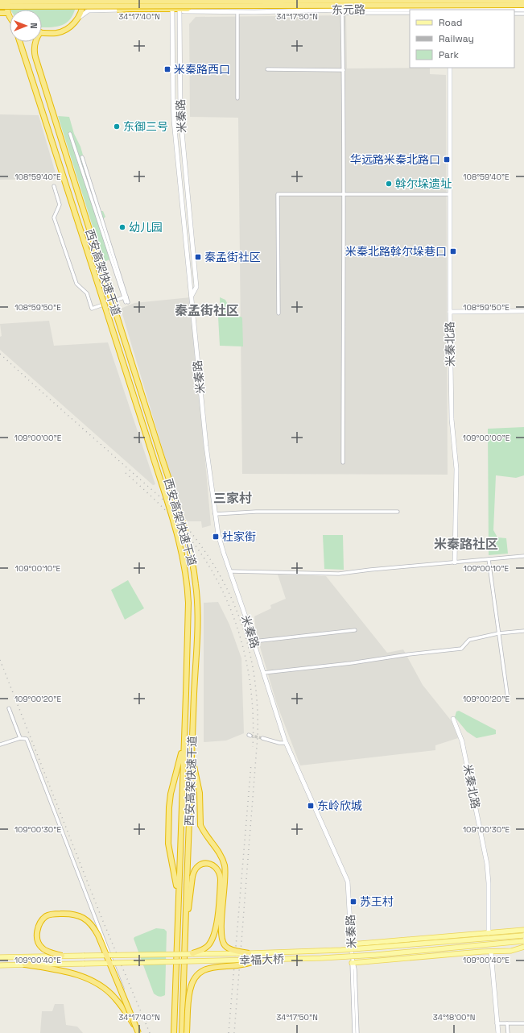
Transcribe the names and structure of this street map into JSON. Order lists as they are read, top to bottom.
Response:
{
  "streets": {
    "highway": ["西安高架快速干道"],
    "main road": ["幸福大桥"],
    "street": ["东元路", "米秦路", "米秦北路"]
  },
  "crossings": [
    ["东元路", "米秦路"]
  ],
  "districts": ["秦孟街社区", "三家村", "米秦路社区"],
  "places": {
    "transit": [
      "米秦路西口",
      "华远路米秦北路口",
      "米秦北路斡尔垛巷口",
      "秦孟街社区",
      "杜家街",
      "东岭欣城",
      "苏王村"
    ],
    "other": ["东御三号", "斡尔垛遗址", "幼儿园"]
  },
  "legend": ["Road", "Railway", "Park"],
  "north": "right",
  "coordinates": [
    "34°17'40\"N",
    "34°17'50\"N",
    "108°59'40\"E",
    "108°59'50\"E",
    "109°00'00\"E",
    "109°00'10\"E",
    "109°00'20\"E",
    "109°00'30\"E",
    "109°00'40\"E",
    "34°18'00\"N"
  ]
}
